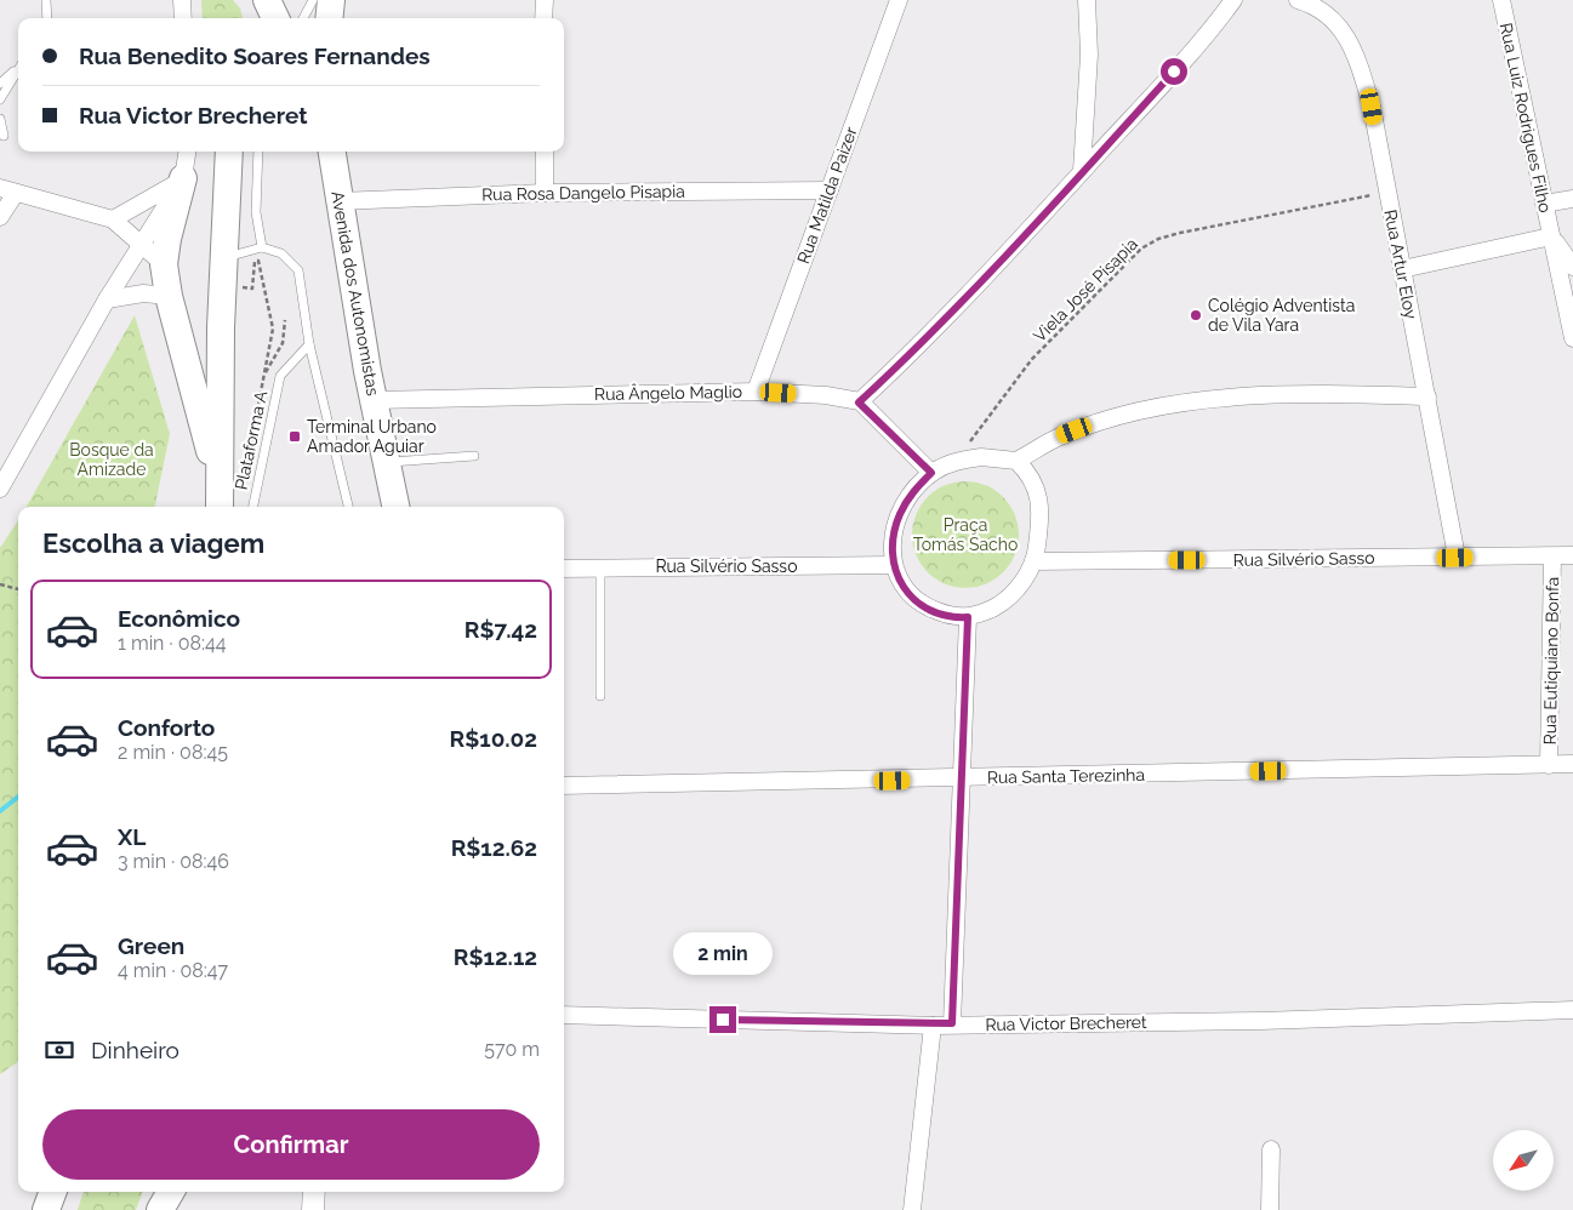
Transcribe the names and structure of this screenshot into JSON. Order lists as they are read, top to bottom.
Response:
{
  "streets": {
    "main road": ["Avenida dos Autonomistas"],
    "street": [
      "Rua Luiz Rodrigues Filho",
      "Rua Rosa Dangelo Pisapia",
      "Rua Matilda Paizer",
      "Rua Artur Eloy",
      "Rua Ângelo Maglio",
      "Rua Silvério Sasso",
      "Rua Eutiquiano Bonfa",
      "Rua Santa Terezinha",
      "Rua Victor Brecheret"
    ],
    "lane": ["Plataforma A"],
    "path": ["Viela José Pisapia"]
  },
  "crossings": [
    ["Rua Rosa Dangelo Pisapia", "Rua Matilda Paizer"],
    ["Rua Rosa Dangelo Pisapia", "Avenida dos Autonomistas"],
    ["Rua Matilda Paizer", "Rua Ângelo Maglio"],
    ["Rua Artur Eloy", "Viela José Pisapia"],
    ["Rua Artur Eloy", "Rua Silvério Sasso"],
    ["Viela José Pisapia", "Rua Silvério Sasso"],
    ["Avenida dos Autonomistas", "Rua Ângelo Maglio"],
    ["Rua Silvério Sasso", "Rua Eutiquiano Bonfa"],
    ["Rua Eutiquiano Bonfa", "Rua Santa Terezinha"]
  ],
  "parks": ["Bosque da Amizade", "Praça Tomás Sacho"],
  "places": {
    "other": ["Colégio Adventista de Vila Yara"],
    "transit": ["Terminal Urbano Amador Aguiar"]
  },
  "north": "bottom left",
  "page": {
    "banner": ["Rua Benedito Soares Fernandes", "Rua Victor Brecheret"],
    "heading": "Escolha a viagem",
    "list": [
      {
        "name": "Econômico",
        "note": "1 min · 08:44",
        "value": "R$7.42"
      },
      {
        "name": "Conforto",
        "note": "2 min · 08:45",
        "value": "R$10.02"
      },
      {
        "name": "XL",
        "note": "3 min · 08:46",
        "value": "R$12.62"
      },
      {
        "name": "Green",
        "note": "4 min · 08:47",
        "value": "R$12.12"
      }
    ],
    "bubble": "2 min",
    "pay": ["Dinheiro", "570 m"],
    "buttons": "Confirmar"
  }
}
